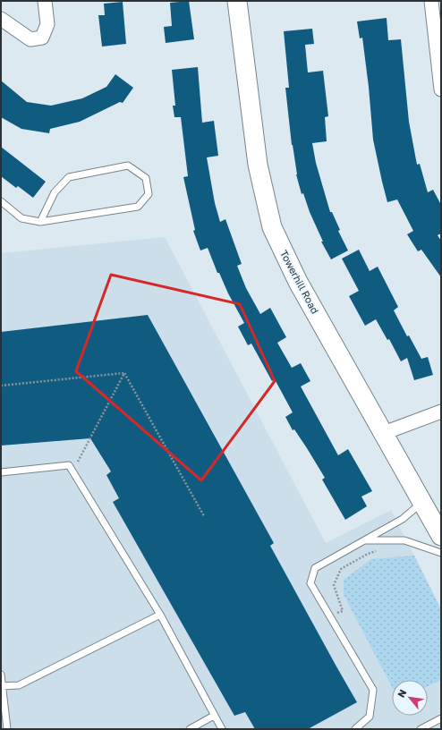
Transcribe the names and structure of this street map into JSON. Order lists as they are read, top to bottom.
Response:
{
  "streets": {
    "street": ["Towerhill Road"]
  },
  "north": "top left"
}
